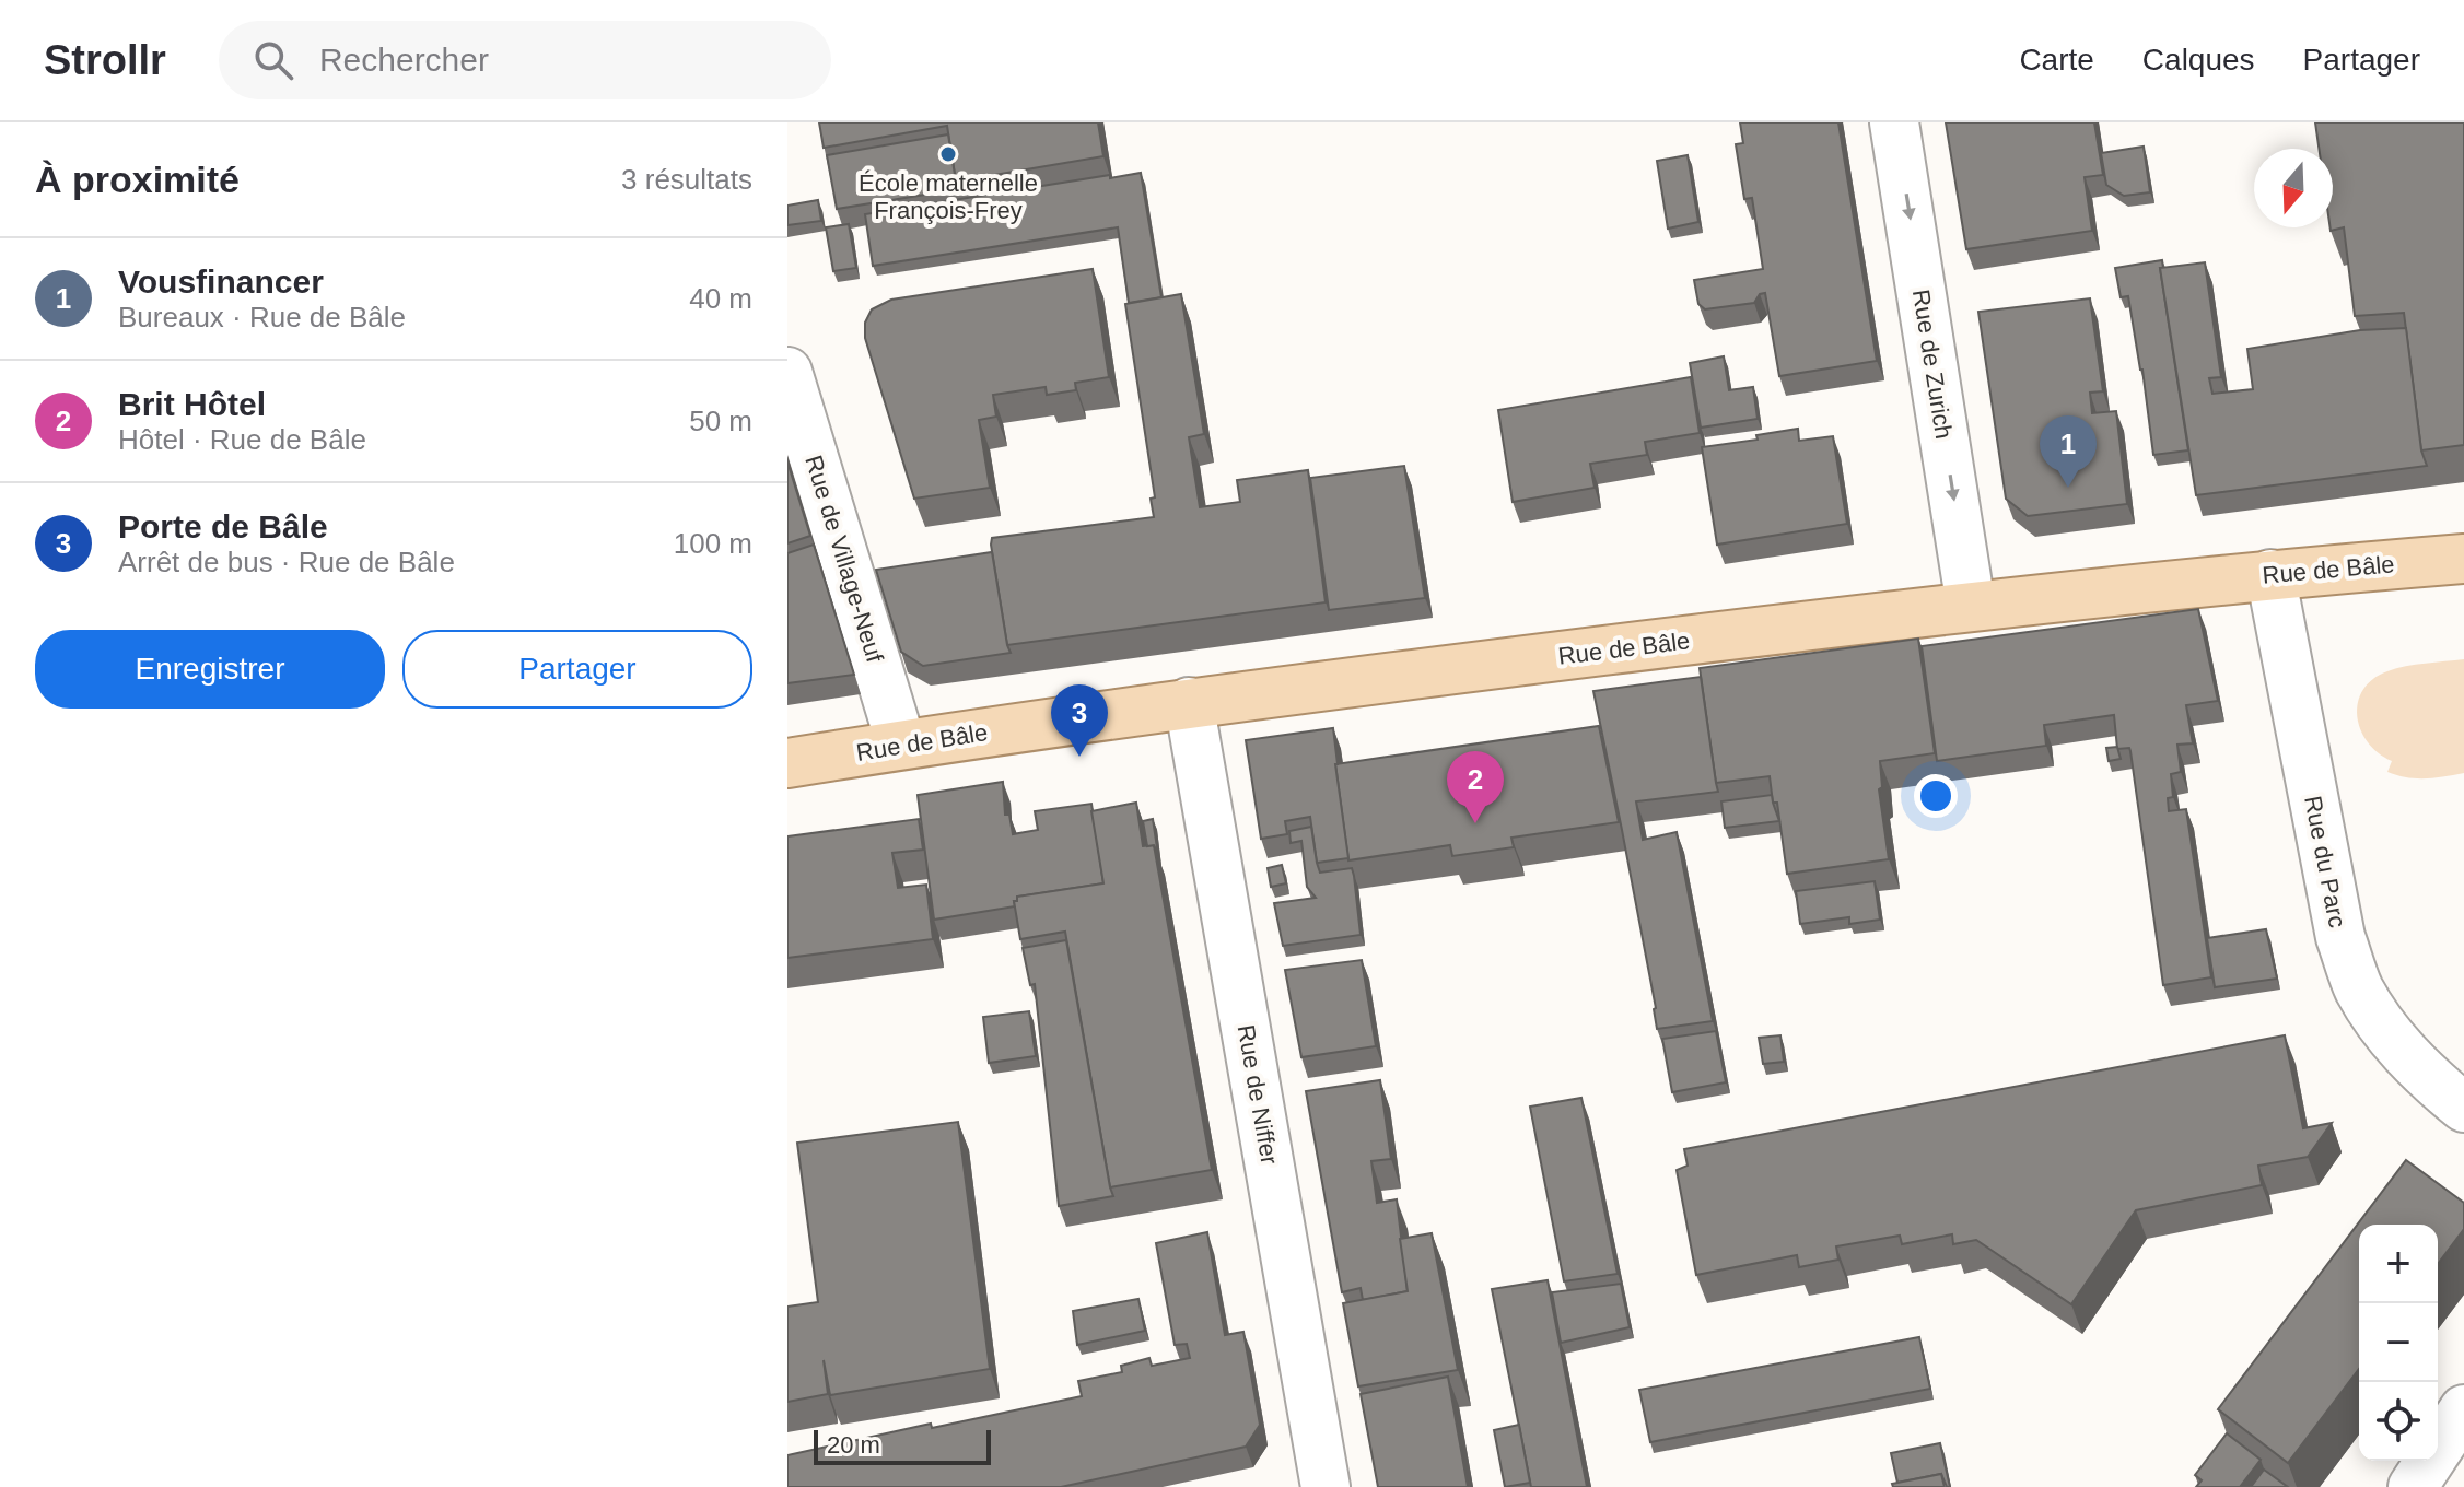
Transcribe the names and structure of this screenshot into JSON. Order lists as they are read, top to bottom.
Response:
{
  "streets": {
    "main road": ["Rue de Bâle"],
    "street": [
      "Rue de Zurich",
      "Rue de Village-Neuf",
      "Rue du Parc",
      "Rue de Niffer"
    ]
  },
  "crossings": [
    ["Rue de Zurich", "Rue de Bâle"],
    ["Rue de Village-Neuf", "Rue de Bâle"],
    ["Rue de Bâle", "Rue du Parc"],
    ["Rue de Bâle", "Rue de Niffer"]
  ],
  "one_way": ["Rue de Zurich"],
  "places": ["École maternelle François-Frey"],
  "scale_bar": "20 m",
  "north": "bottom",
  "page": {
    "header": "Strollr",
    "search": "Rechercher",
    "nav": ["Carte", "Calques", "Partager"],
    "heading": ["À proximité", "3 résultats"],
    "list": [
      {
        "mark": "1",
        "name": "Vousfinancer",
        "note": "Bureaux · Rue de Bâle",
        "value": "40 m"
      },
      {
        "mark": "2",
        "name": "Brit Hôtel",
        "note": "Hôtel · Rue de Bâle",
        "value": "50 m"
      },
      {
        "mark": "3",
        "name": "Porte de Bâle",
        "note": "Arrêt de bus · Rue de Bâle",
        "value": "100 m"
      }
    ],
    "pins": ["1", "3", "2"],
    "buttons": ["Enregistrer", "Partager"],
    "map_buttons": ["+", "−"],
    "scale": "20 m"
  }
}
